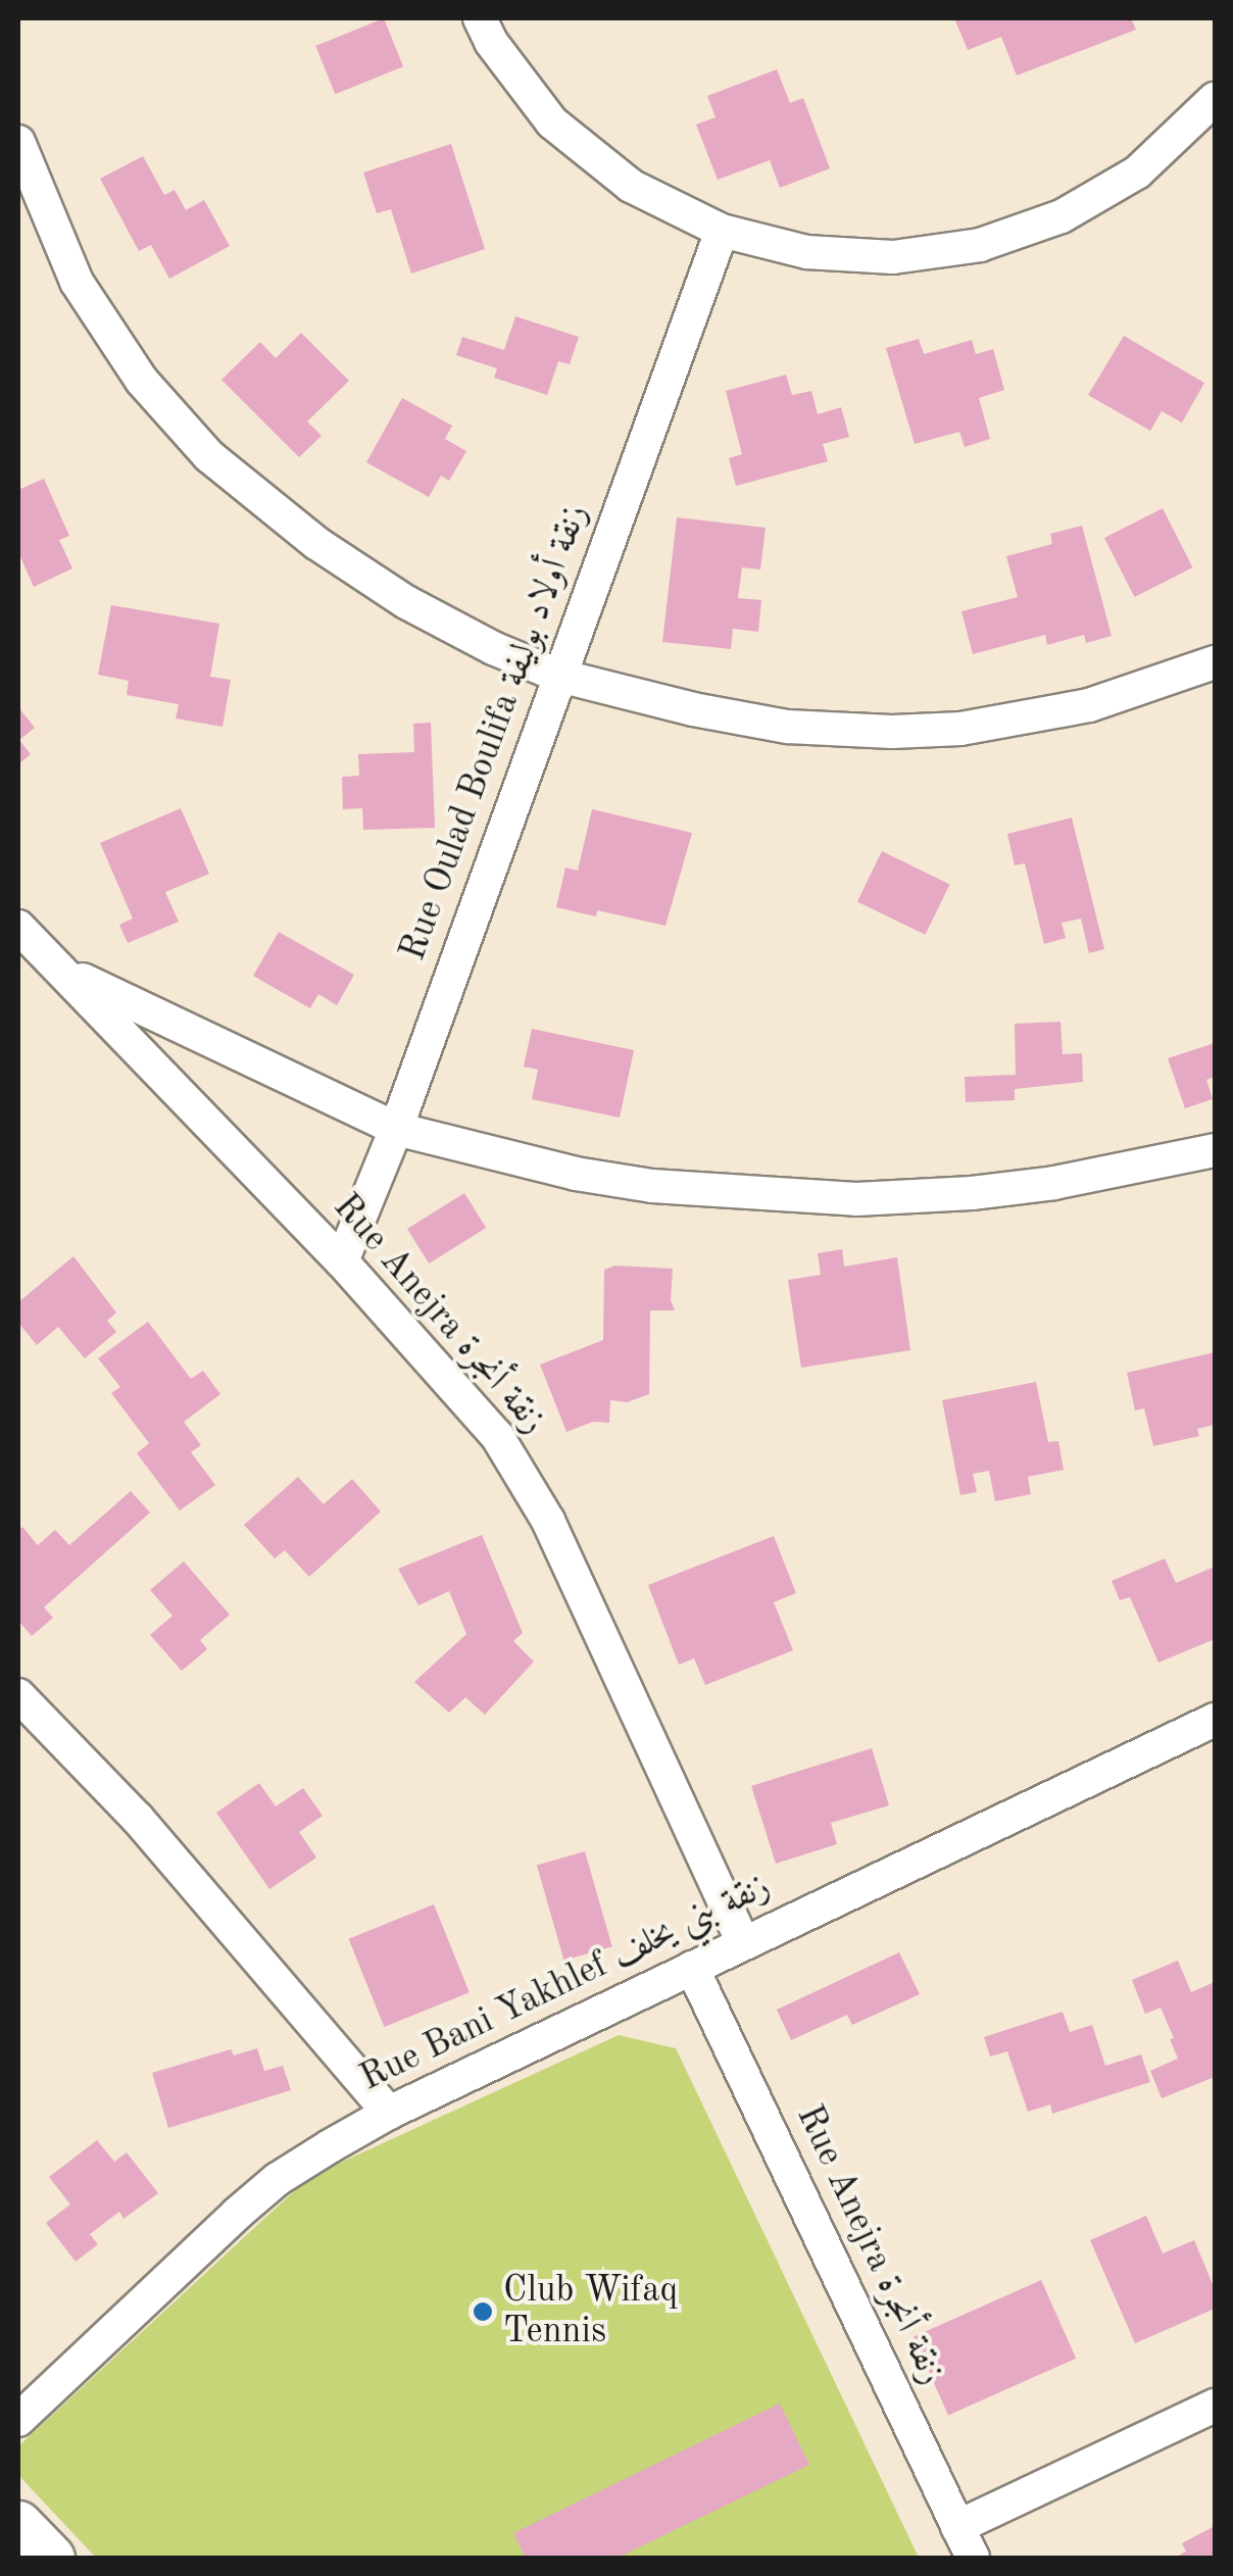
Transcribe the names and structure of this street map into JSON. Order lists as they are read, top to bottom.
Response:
{
  "streets": {
    "street": ["Rue Oulad Boulifa زنقة أولاد بوليفة", "Rue Anejra زنقة أنجرة", "Rue Bani Yakhlef زنقة بني يخلف"]
  },
  "crossings": [
    ["Rue Oulad Boulifa زنقة أولاد بوليفة", "Rue Anejra زنقة أنجرة"],
    ["Rue Anejra زنقة أنجرة", "Rue Bani Yakhlef زنقة بني يخلف"]
  ],
  "places": ["Club Wifaq Tennis"]
}
